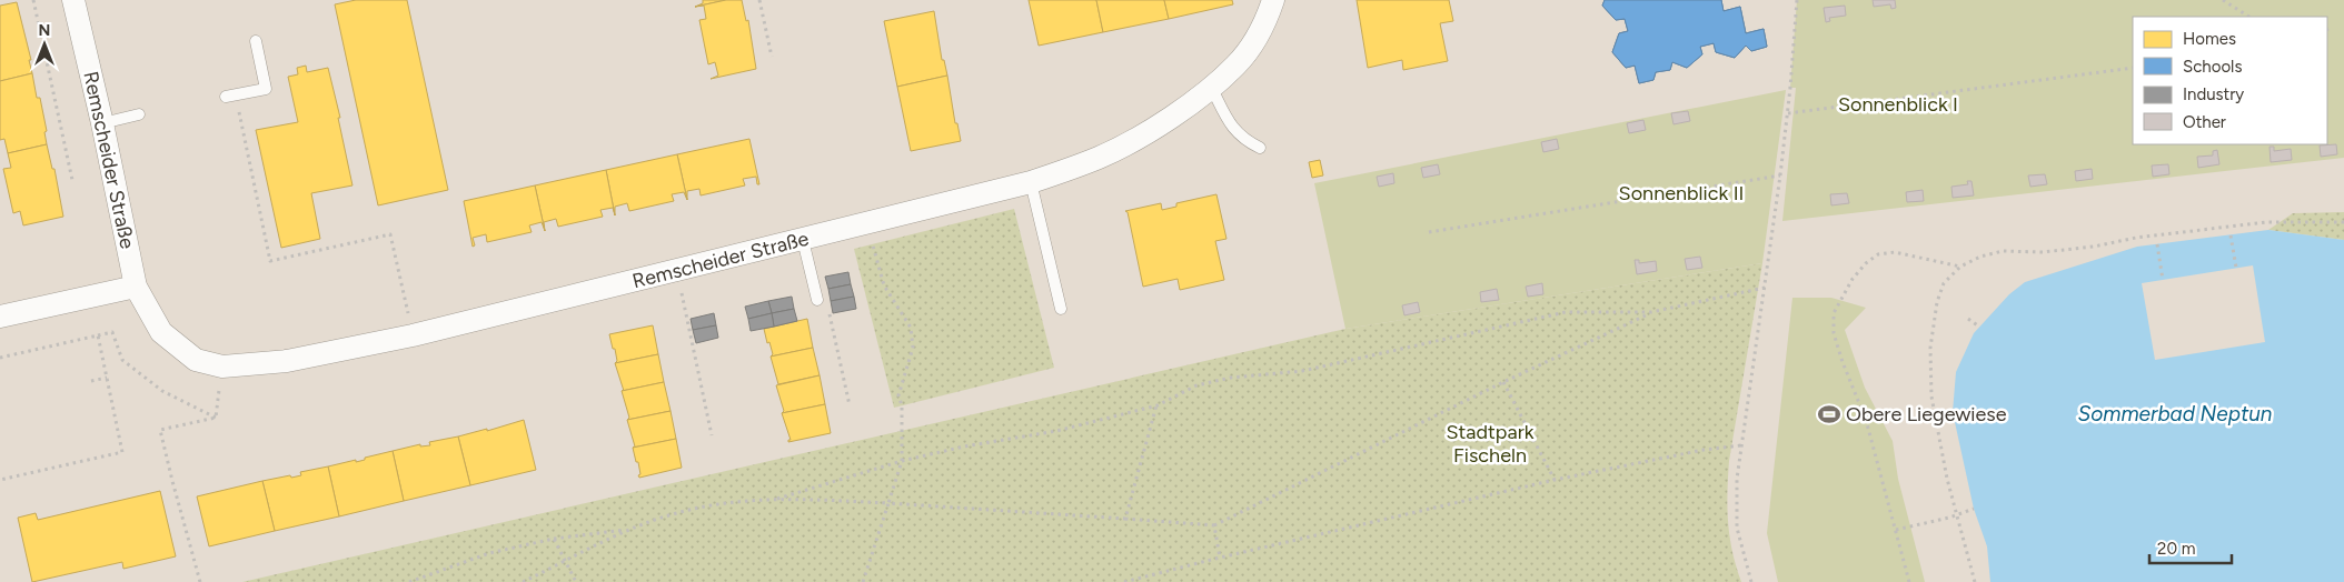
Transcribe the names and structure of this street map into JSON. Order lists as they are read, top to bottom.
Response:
{
  "streets": {
    "street": ["Remscheider Straße"]
  },
  "water": ["Sommerbad Neptun"],
  "parks": ["Sonnenblick I", "Sonnenblick II", "Stadtpark Fischeln"],
  "places": {
    "sports": ["Obere Liegewiese"]
  },
  "legend": [
    "Homes",
    "Schools",
    "Industry",
    "Other"
  ],
  "scale_bar": "20 m",
  "north": "top"
}
